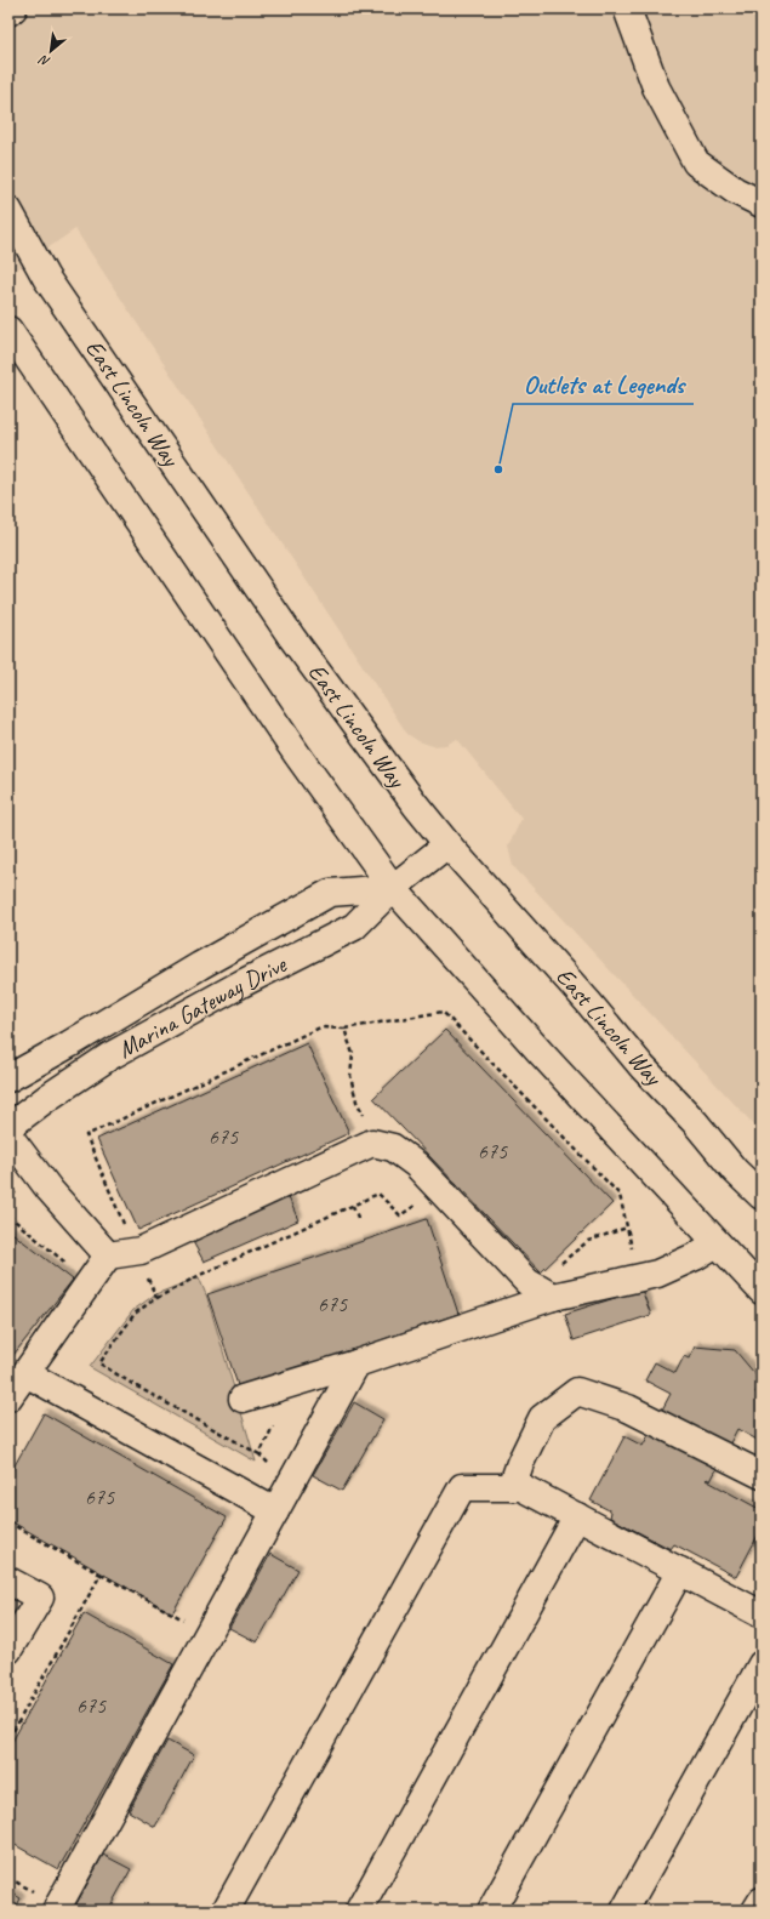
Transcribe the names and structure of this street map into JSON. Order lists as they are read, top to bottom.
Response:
{
  "streets": {
    "street": ["East Lincoln Way", "Marina Gateway Drive"]
  },
  "crossings": [
    ["East Lincoln Way", "Marina Gateway Drive"]
  ],
  "places": ["Outlets at Legends"],
  "house_numbers": [
    "675",
    "675",
    "675",
    "675",
    "675"
  ],
  "north": "bottom left"
}
